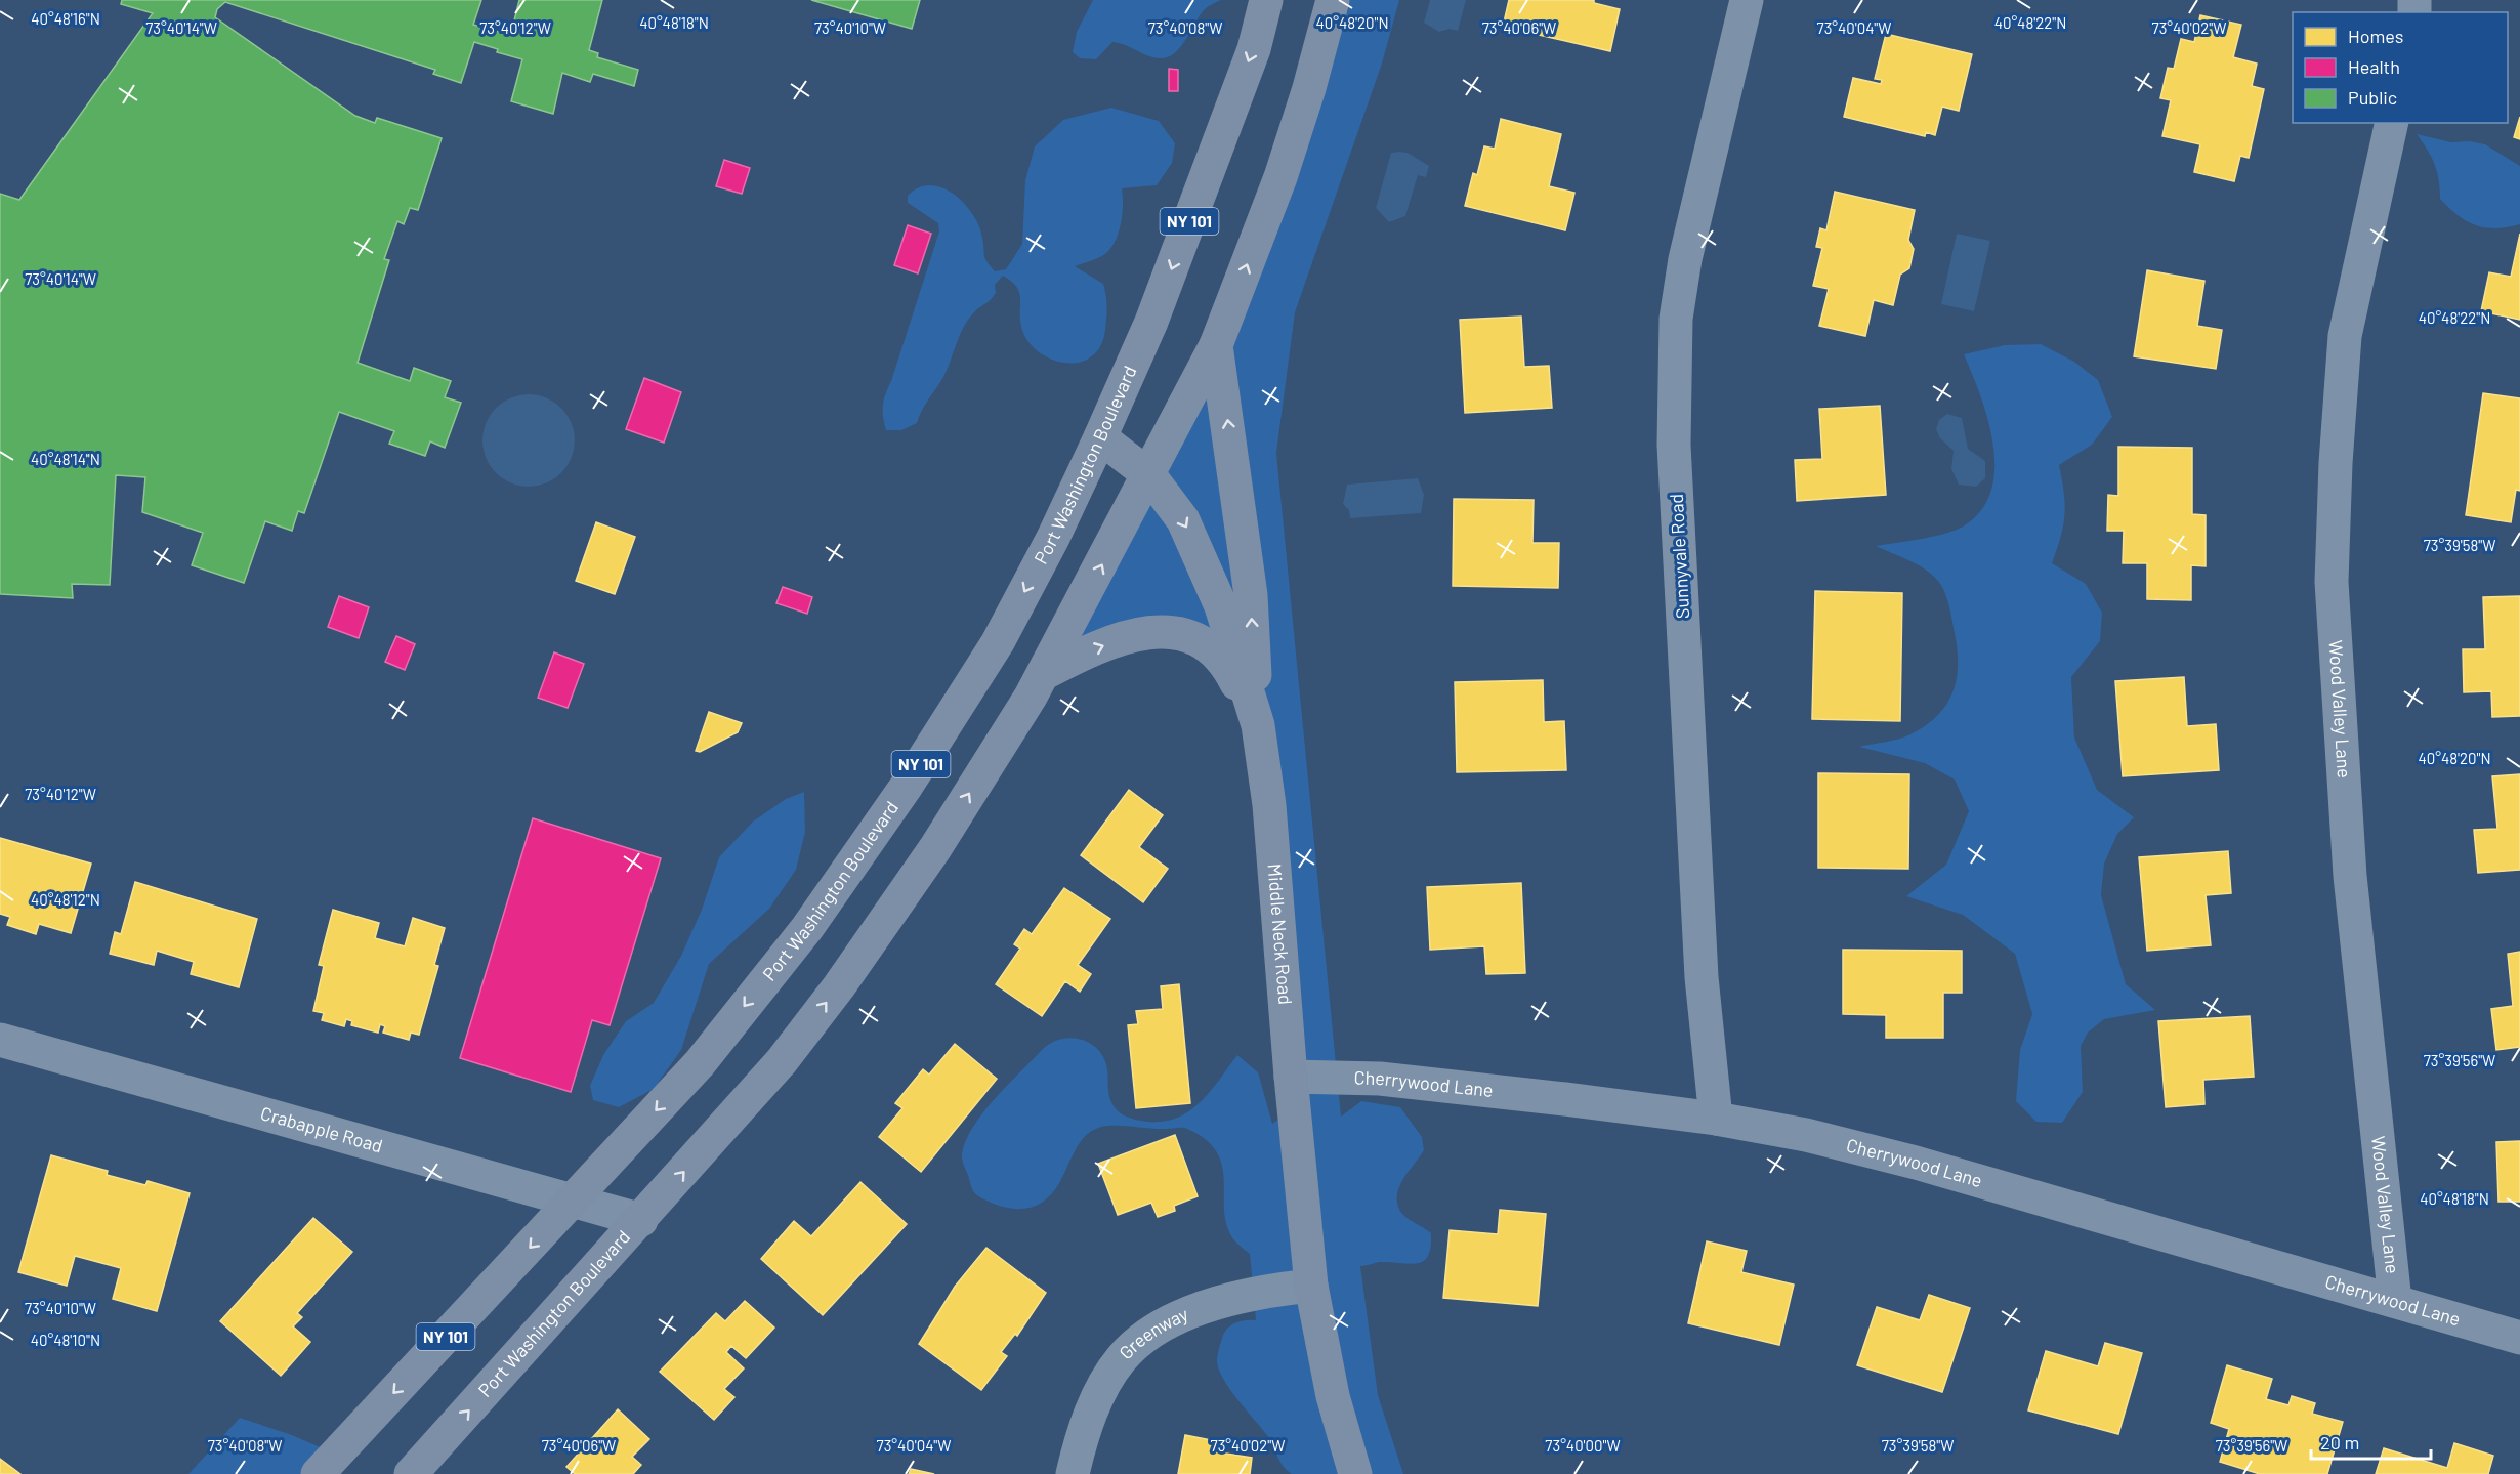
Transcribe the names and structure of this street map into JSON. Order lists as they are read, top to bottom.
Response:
{
  "streets": {
    "main road": ["NY 101", "Port Washington Boulevard", "Middle Neck Road"],
    "street": [
      "Sunnyvale Road",
      "Wood Valley Lane",
      "Cherrywood Lane",
      "Crabapple Road",
      "Greenway"
    ]
  },
  "crossings": [
    ["Port Washington Boulevard", "Middle Neck Road"],
    ["Port Washington Boulevard", "Crabapple Road"],
    ["Sunnyvale Road", "Cherrywood Lane"],
    ["Wood Valley Lane", "Cherrywood Lane"],
    ["Middle Neck Road", "Cherrywood Lane"],
    ["Middle Neck Road", "Greenway"]
  ],
  "legend": ["Homes", "Health", "Public"],
  "scale_bar": "20 m",
  "coordinates": [
    "40°48'16\"N",
    "40°48'22\"N",
    "40°48'18\"N",
    "40°48'20\"N",
    "73°40'12\"W",
    "73°40'02\"W",
    "73°40'14\"W",
    "73°40'10\"W",
    "73°40'08\"W",
    "73°40'06\"W",
    "73°40'04\"W",
    "40°48'14\"N",
    "73°39'58\"W",
    "40°48'12\"N",
    "73°39'56\"W",
    "40°48'10\"N",
    "73°40'00\"W"
  ]
}
